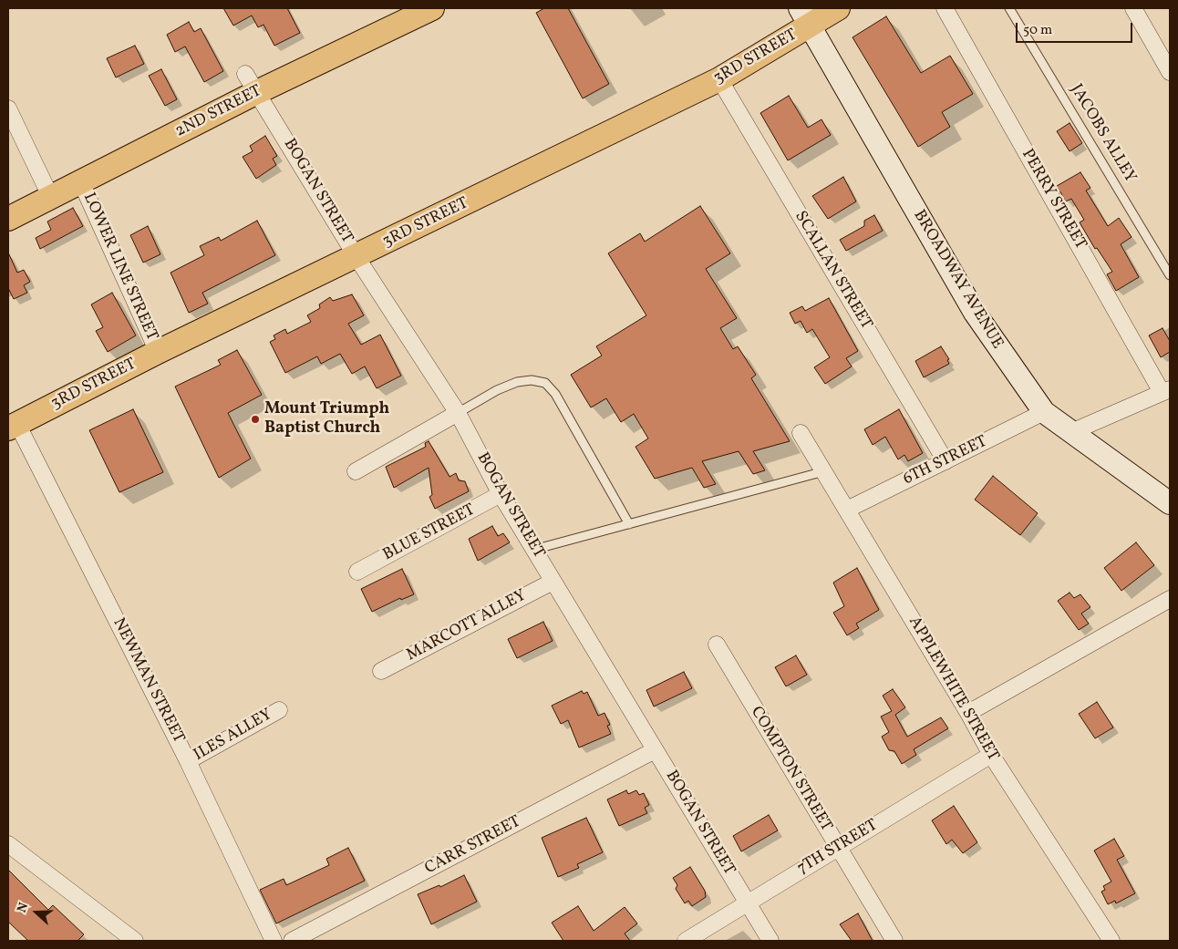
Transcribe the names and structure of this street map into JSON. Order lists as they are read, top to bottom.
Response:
{
  "streets": {
    "main road": ["3RD STREET", "2ND STREET", "BROADWAY AVENUE"],
    "street": [
      "BOGAN STREET",
      "PERRY STREET",
      "LOWER LINE STREET",
      "SCALLAN STREET",
      "6TH STREET",
      "BLUE STREET",
      "MARCOTT ALLEY",
      "NEWMAN STREET",
      "APPLEWHITE STREET",
      "ILES ALLEY",
      "COMPTON STREET",
      "CARR STREET",
      "7TH STREET"
    ],
    "lane": ["JACOBS ALLEY"]
  },
  "crossings": [
    ["3RD STREET", "BOGAN STREET"],
    ["3RD STREET", "LOWER LINE STREET"],
    ["3RD STREET", "SCALLAN STREET"],
    ["3RD STREET", "BROADWAY AVENUE"],
    ["3RD STREET", "NEWMAN STREET"],
    ["2ND STREET", "BOGAN STREET"],
    ["2ND STREET", "LOWER LINE STREET"],
    ["BOGAN STREET", "BLUE STREET"],
    ["BOGAN STREET", "MARCOTT ALLEY"],
    ["BOGAN STREET", "CARR STREET"],
    ["BOGAN STREET", "7TH STREET"],
    ["SCALLAN STREET", "6TH STREET"],
    ["BROADWAY AVENUE", "6TH STREET"],
    ["6TH STREET", "APPLEWHITE STREET"],
    ["NEWMAN STREET", "ILES ALLEY"],
    ["APPLEWHITE STREET", "7TH STREET"],
    ["COMPTON STREET", "7TH STREET"]
  ],
  "places": ["Mount Triumph Baptist Church"],
  "scale_bar": "50 m",
  "north": "left"
}
